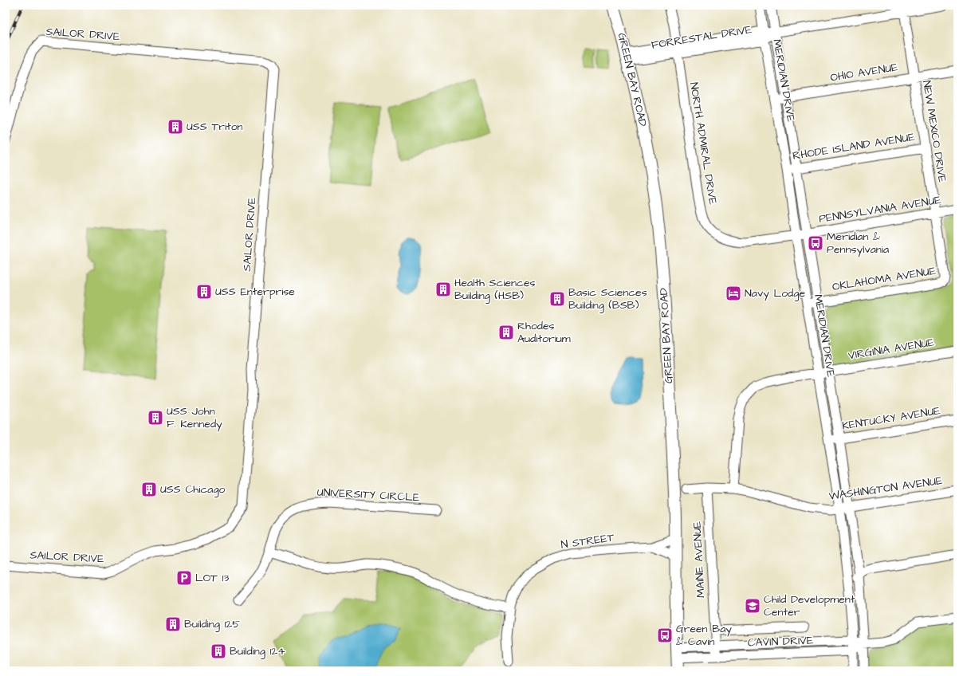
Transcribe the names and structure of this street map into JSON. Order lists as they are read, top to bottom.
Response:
{
  "streets": {
    "main road": ["GREEN BAY ROAD"],
    "street": [
      "SAILOR DRIVE",
      "FORRESTAL DRIVE",
      "OHIO AVENUE",
      "MERIDIAN DRIVE",
      "NEW MEXICO DRIVE",
      "NORTH ADMIRAL DRIVE",
      "RHODE ISLAND AVENUE",
      "PENNSYLVANIA AVENUE",
      "OKLAHOMA AVENUE",
      "VIRGINIA AVENUE",
      "KENTUCKY AVENUE",
      "WASHINGTON AVENUE",
      "UNIVERSITY CIRCLE",
      "N STREET",
      "MAINE AVENUE",
      "CAVIN DRIVE"
    ]
  },
  "crossings": [
    ["FORRESTAL DRIVE", "GREEN BAY ROAD"],
    ["FORRESTAL DRIVE", "MERIDIAN DRIVE"],
    ["FORRESTAL DRIVE", "NEW MEXICO DRIVE"],
    ["FORRESTAL DRIVE", "NORTH ADMIRAL DRIVE"],
    ["OHIO AVENUE", "MERIDIAN DRIVE"],
    ["OHIO AVENUE", "NEW MEXICO DRIVE"],
    ["GREEN BAY ROAD", "N STREET"],
    ["GREEN BAY ROAD", "CAVIN DRIVE"],
    ["MERIDIAN DRIVE", "NORTH ADMIRAL DRIVE"],
    ["MERIDIAN DRIVE", "RHODE ISLAND AVENUE"],
    ["MERIDIAN DRIVE", "PENNSYLVANIA AVENUE"],
    ["MERIDIAN DRIVE", "OKLAHOMA AVENUE"],
    ["MERIDIAN DRIVE", "VIRGINIA AVENUE"],
    ["MERIDIAN DRIVE", "KENTUCKY AVENUE"],
    ["MERIDIAN DRIVE", "WASHINGTON AVENUE"],
    ["MERIDIAN DRIVE", "CAVIN DRIVE"],
    ["NEW MEXICO DRIVE", "RHODE ISLAND AVENUE"],
    ["NEW MEXICO DRIVE", "PENNSYLVANIA AVENUE"],
    ["NEW MEXICO DRIVE", "OKLAHOMA AVENUE"],
    ["NORTH ADMIRAL DRIVE", "PENNSYLVANIA AVENUE"],
    ["VIRGINIA AVENUE", "WASHINGTON AVENUE"],
    ["WASHINGTON AVENUE", "MAINE AVENUE"],
    ["MAINE AVENUE", "CAVIN DRIVE"]
  ],
  "places": {
    "building": [
      "USS Triton",
      "Health Sciences Building (HSB)",
      "USS Enterprise",
      "Basic Sciences Building (BSB)",
      "Rhodes Auditorium",
      "USS John F. Kennedy",
      "USS Chicago",
      "Building 125",
      "Building 124"
    ],
    "bus stop": ["Meridian & Pennsylvania", "Green Bay & Cavin"],
    "hotel": ["Navy Lodge"],
    "parking": ["LOT 13"],
    "school or university": ["Child Development Center"]
  }
}
